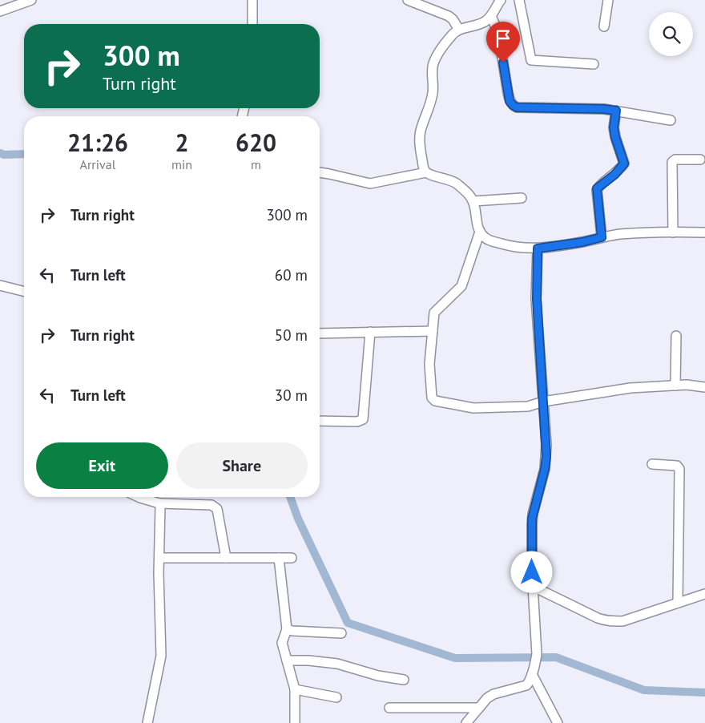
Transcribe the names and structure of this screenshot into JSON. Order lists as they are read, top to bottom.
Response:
{
  "page": {
    "turn": ["300 m", "Turn right"],
    "eta": [
      "21:26",
      "Arrival",
      "2",
      "min",
      "620",
      "m"
    ],
    "list": [
      {
        "name": "Turn right",
        "value": "300 m"
      },
      {
        "name": "Turn left",
        "value": "60 m"
      },
      {
        "name": "Turn right",
        "value": "50 m"
      },
      {
        "name": "Turn left",
        "value": "30 m"
      }
    ],
    "buttons": ["Exit", "Share"]
  }
}
